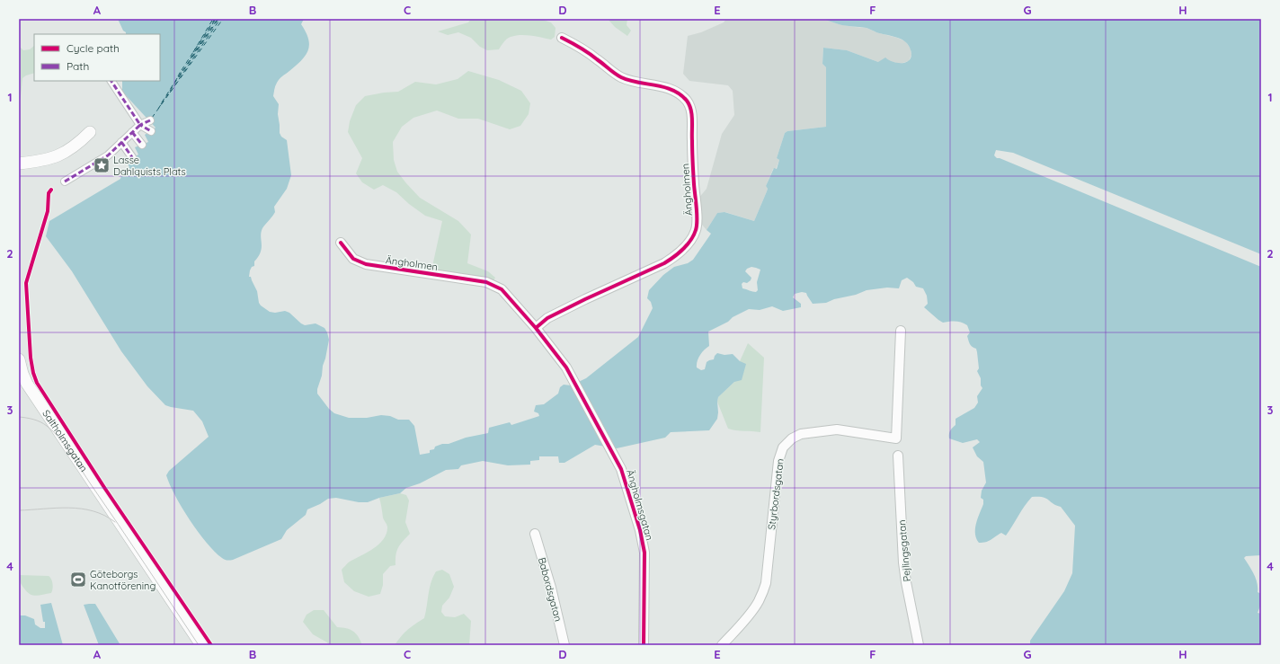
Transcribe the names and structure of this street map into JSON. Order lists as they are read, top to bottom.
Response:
{
  "streets": {
    "street": [
      "Ängholmen",
      "Saltholmsgatan",
      "Styrbordsgatan",
      "Ängholmsgatan",
      "Pejlingsgatan",
      "Babordsgatan"
    ]
  },
  "crossings": [
    ["Ängholmen", "Ängholmsgatan"]
  ],
  "places": {
    "place": ["Lasse Dahlquists Plats"],
    "sports": ["Göteborgs Kanotförening"]
  },
  "legend": ["Cycle path", "Path"],
  "grid": {
    "columns": [
      "A",
      "B",
      "C",
      "D",
      "E",
      "F",
      "G",
      "H"
    ],
    "rows": [
      "1",
      "2",
      "3",
      "4"
    ]
  }
}
